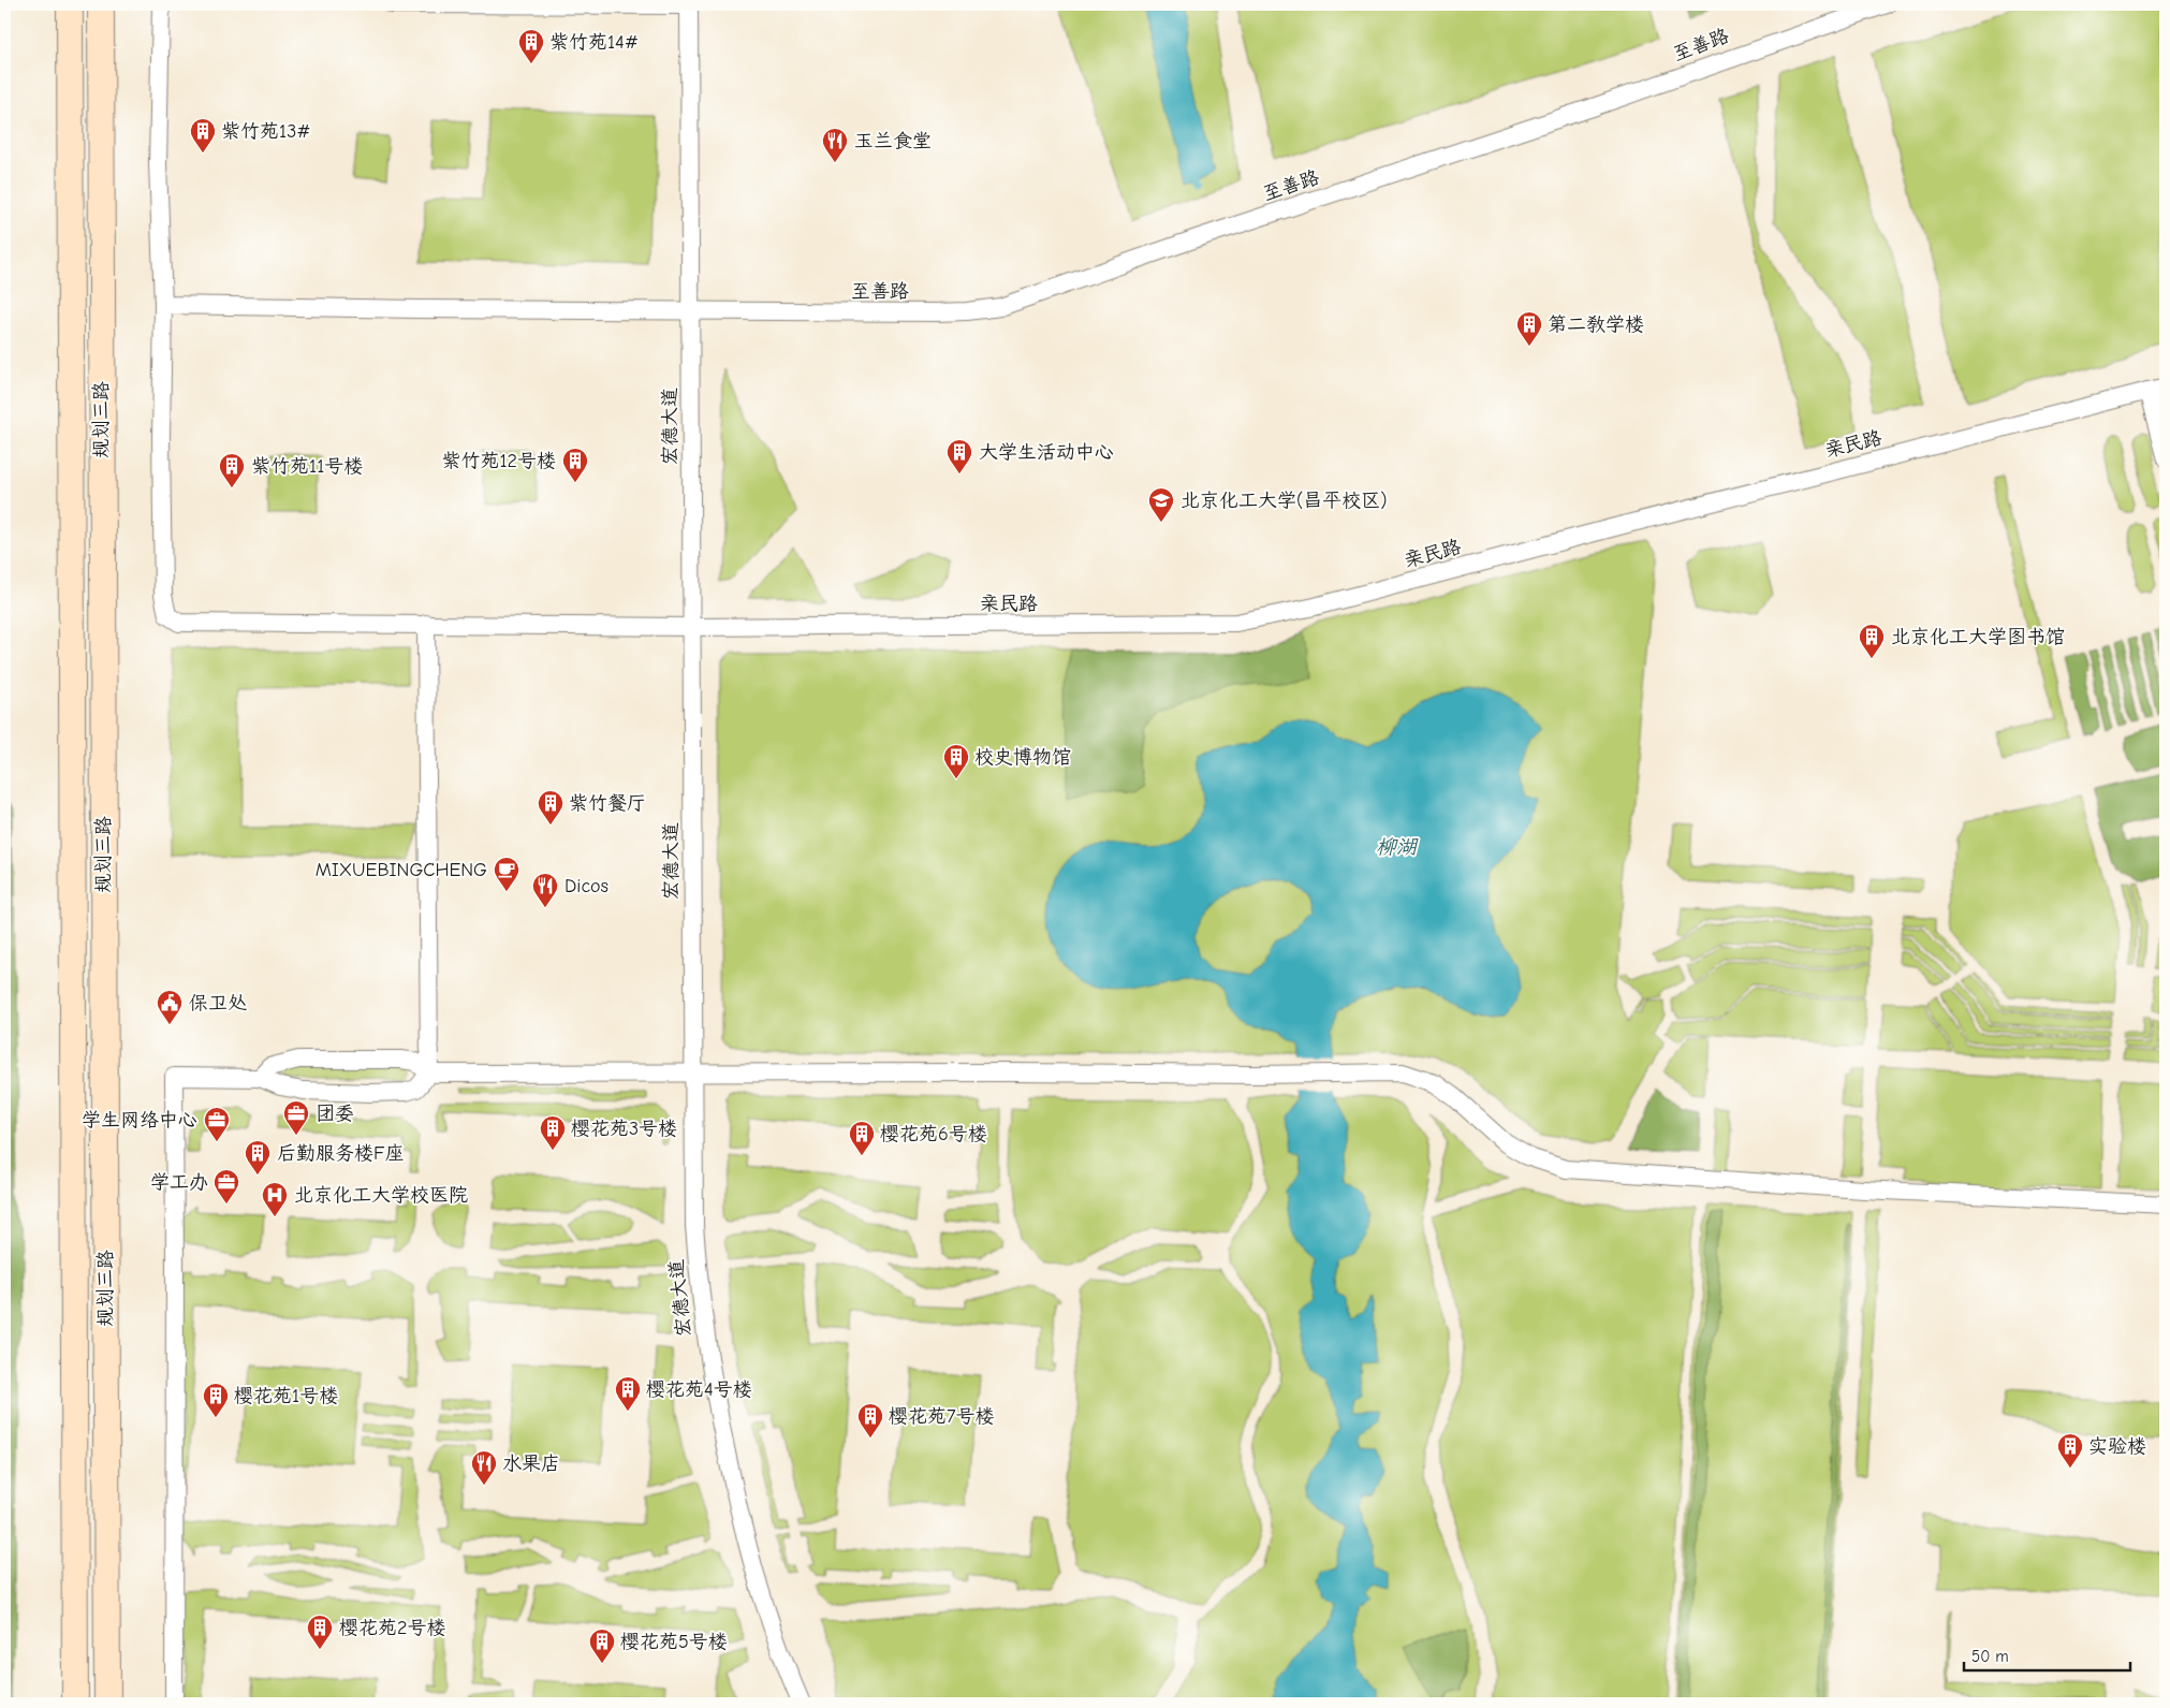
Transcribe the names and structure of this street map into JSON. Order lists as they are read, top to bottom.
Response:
{
  "streets": {
    "main road": ["规划三路"],
    "street": ["至善路", "宏德大道", "亲民路"]
  },
  "crossings": [
    ["至善路", "宏德大道"],
    ["至善路", "亲民路"],
    ["宏德大道", "亲民路"]
  ],
  "water": ["柳湖"],
  "places": {
    "building": [
      "紫竹苑14#",
      "紫竹苑13#",
      "第二教学楼",
      "大学生活动中心",
      "紫竹苑12号楼",
      "紫竹苑11号楼",
      "北京化工大学图书馆",
      "校史博物馆",
      "紫竹餐厅",
      "樱花苑3号楼",
      "樱花苑6号楼",
      "后勤服务楼F座",
      "樱花苑4号楼",
      "樱花苑1号楼",
      "樱花苑7号楼",
      "实验楼",
      "樱花苑2号楼",
      "樱花苑5号楼"
    ],
    "restaurant": ["玉兰食堂", "Dicos", "水果店"],
    "school or university": ["北京化工大学(昌平校区)"],
    "cafe": ["MIXUEBINGCHENG"],
    "public building": ["保卫处"],
    "office": ["团委", "学生网络中心", "学工办"],
    "hospital": ["北京化工大学校医院"]
  },
  "scale_bar": "50 m"
}
